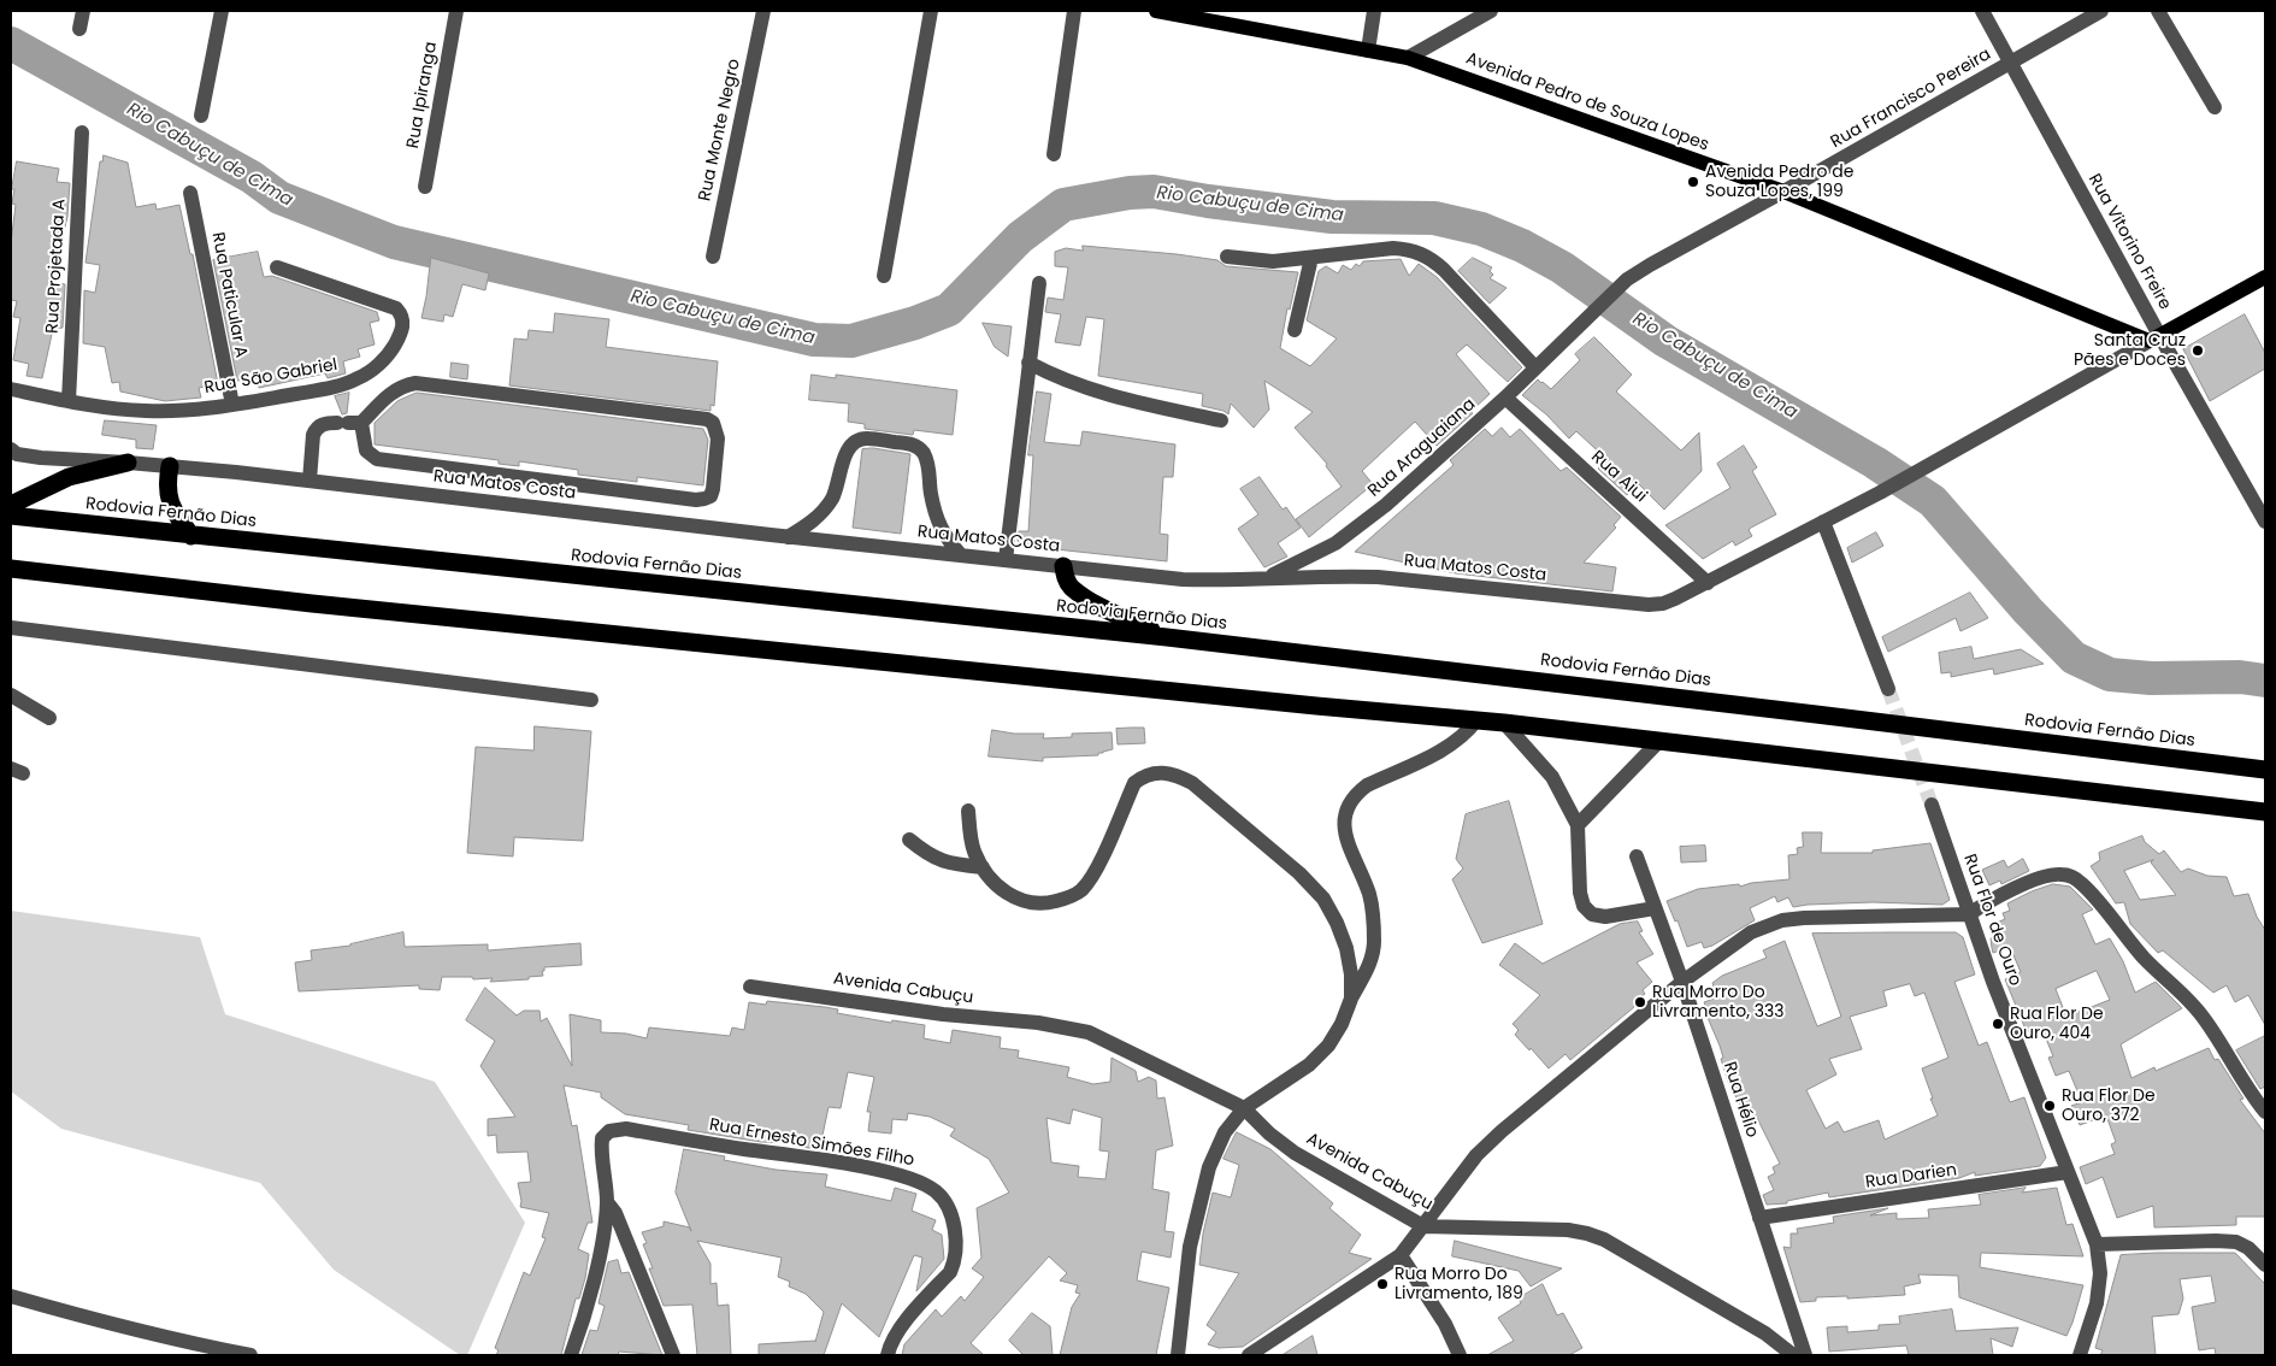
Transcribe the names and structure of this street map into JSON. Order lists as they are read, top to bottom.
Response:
{
  "streets": {
    "highway": ["Rodovia Fernão Dias"],
    "main road": ["Avenida Pedro de Souza Lopes"],
    "street": [
      "Rua Ipiranga",
      "Rua Francisco Pereira",
      "Rua Monte Negro",
      "Rua Vitorino Freire",
      "Rua Projetada A",
      "Rua Paticular A",
      "Rua São Gabriel",
      "Rua Araguaiana",
      "Rua Aiui",
      "Rua Matos Costa",
      "Rua Flor de Ouro",
      "Avenida Cabuçu",
      "Rua Hélio",
      "Rua Ernesto Simões Filho",
      "Rua Darien"
    ]
  },
  "crossings": [
    ["Rua Francisco Pereira", "Avenida Pedro de Souza Lopes"],
    ["Rua Francisco Pereira", "Rua Vitorino Freire"],
    ["Rua Francisco Pereira", "Rua Araguaiana"],
    ["Avenida Pedro de Souza Lopes", "Rua Vitorino Freire"],
    ["Avenida Pedro de Souza Lopes", "Rua Matos Costa"],
    ["Rua Vitorino Freire", "Rua Matos Costa"],
    ["Rua Projetada A", "Rua São Gabriel"],
    ["Rua Paticular A", "Rua São Gabriel"],
    ["Rua Araguaiana", "Rua Aiui"],
    ["Rua Araguaiana", "Rua Matos Costa"],
    ["Rua Aiui", "Rua Matos Costa"],
    ["Rua Flor de Ouro", "Rua Darien"],
    ["Rua Hélio", "Rua Darien"]
  ],
  "water": ["Rio Cabuçu de Cima"],
  "places": [
    "Avenida Pedro de Souza Lopes, 199",
    "Santa Cruz Pães e Doces",
    "Rua Morro Do Livramento, 333",
    "Rua Flor De Ouro, 404",
    "Rua Flor De Ouro, 372",
    "Rua Morro Do Livramento, 189"
  ]
}
